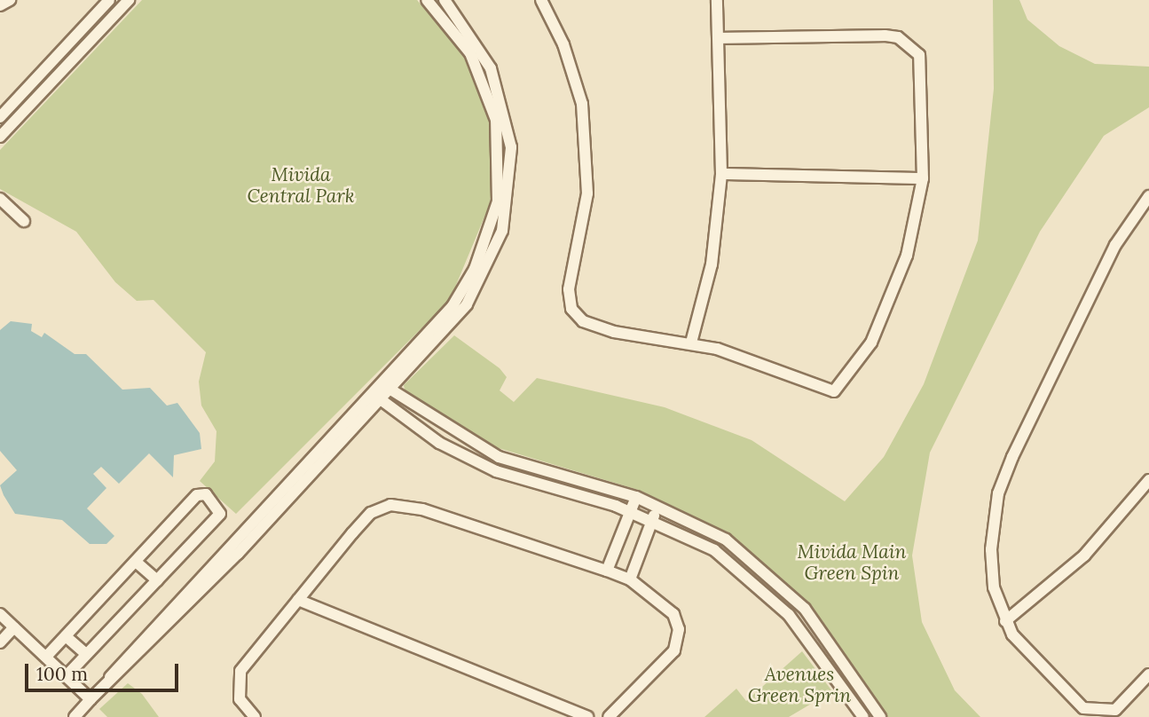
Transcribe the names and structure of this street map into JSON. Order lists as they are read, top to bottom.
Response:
{
  "parks": ["Mivida Central Park", "Mivida Main Green Spin", "Avenues Green Sprin"],
  "scale_bar": "100 m"
}
